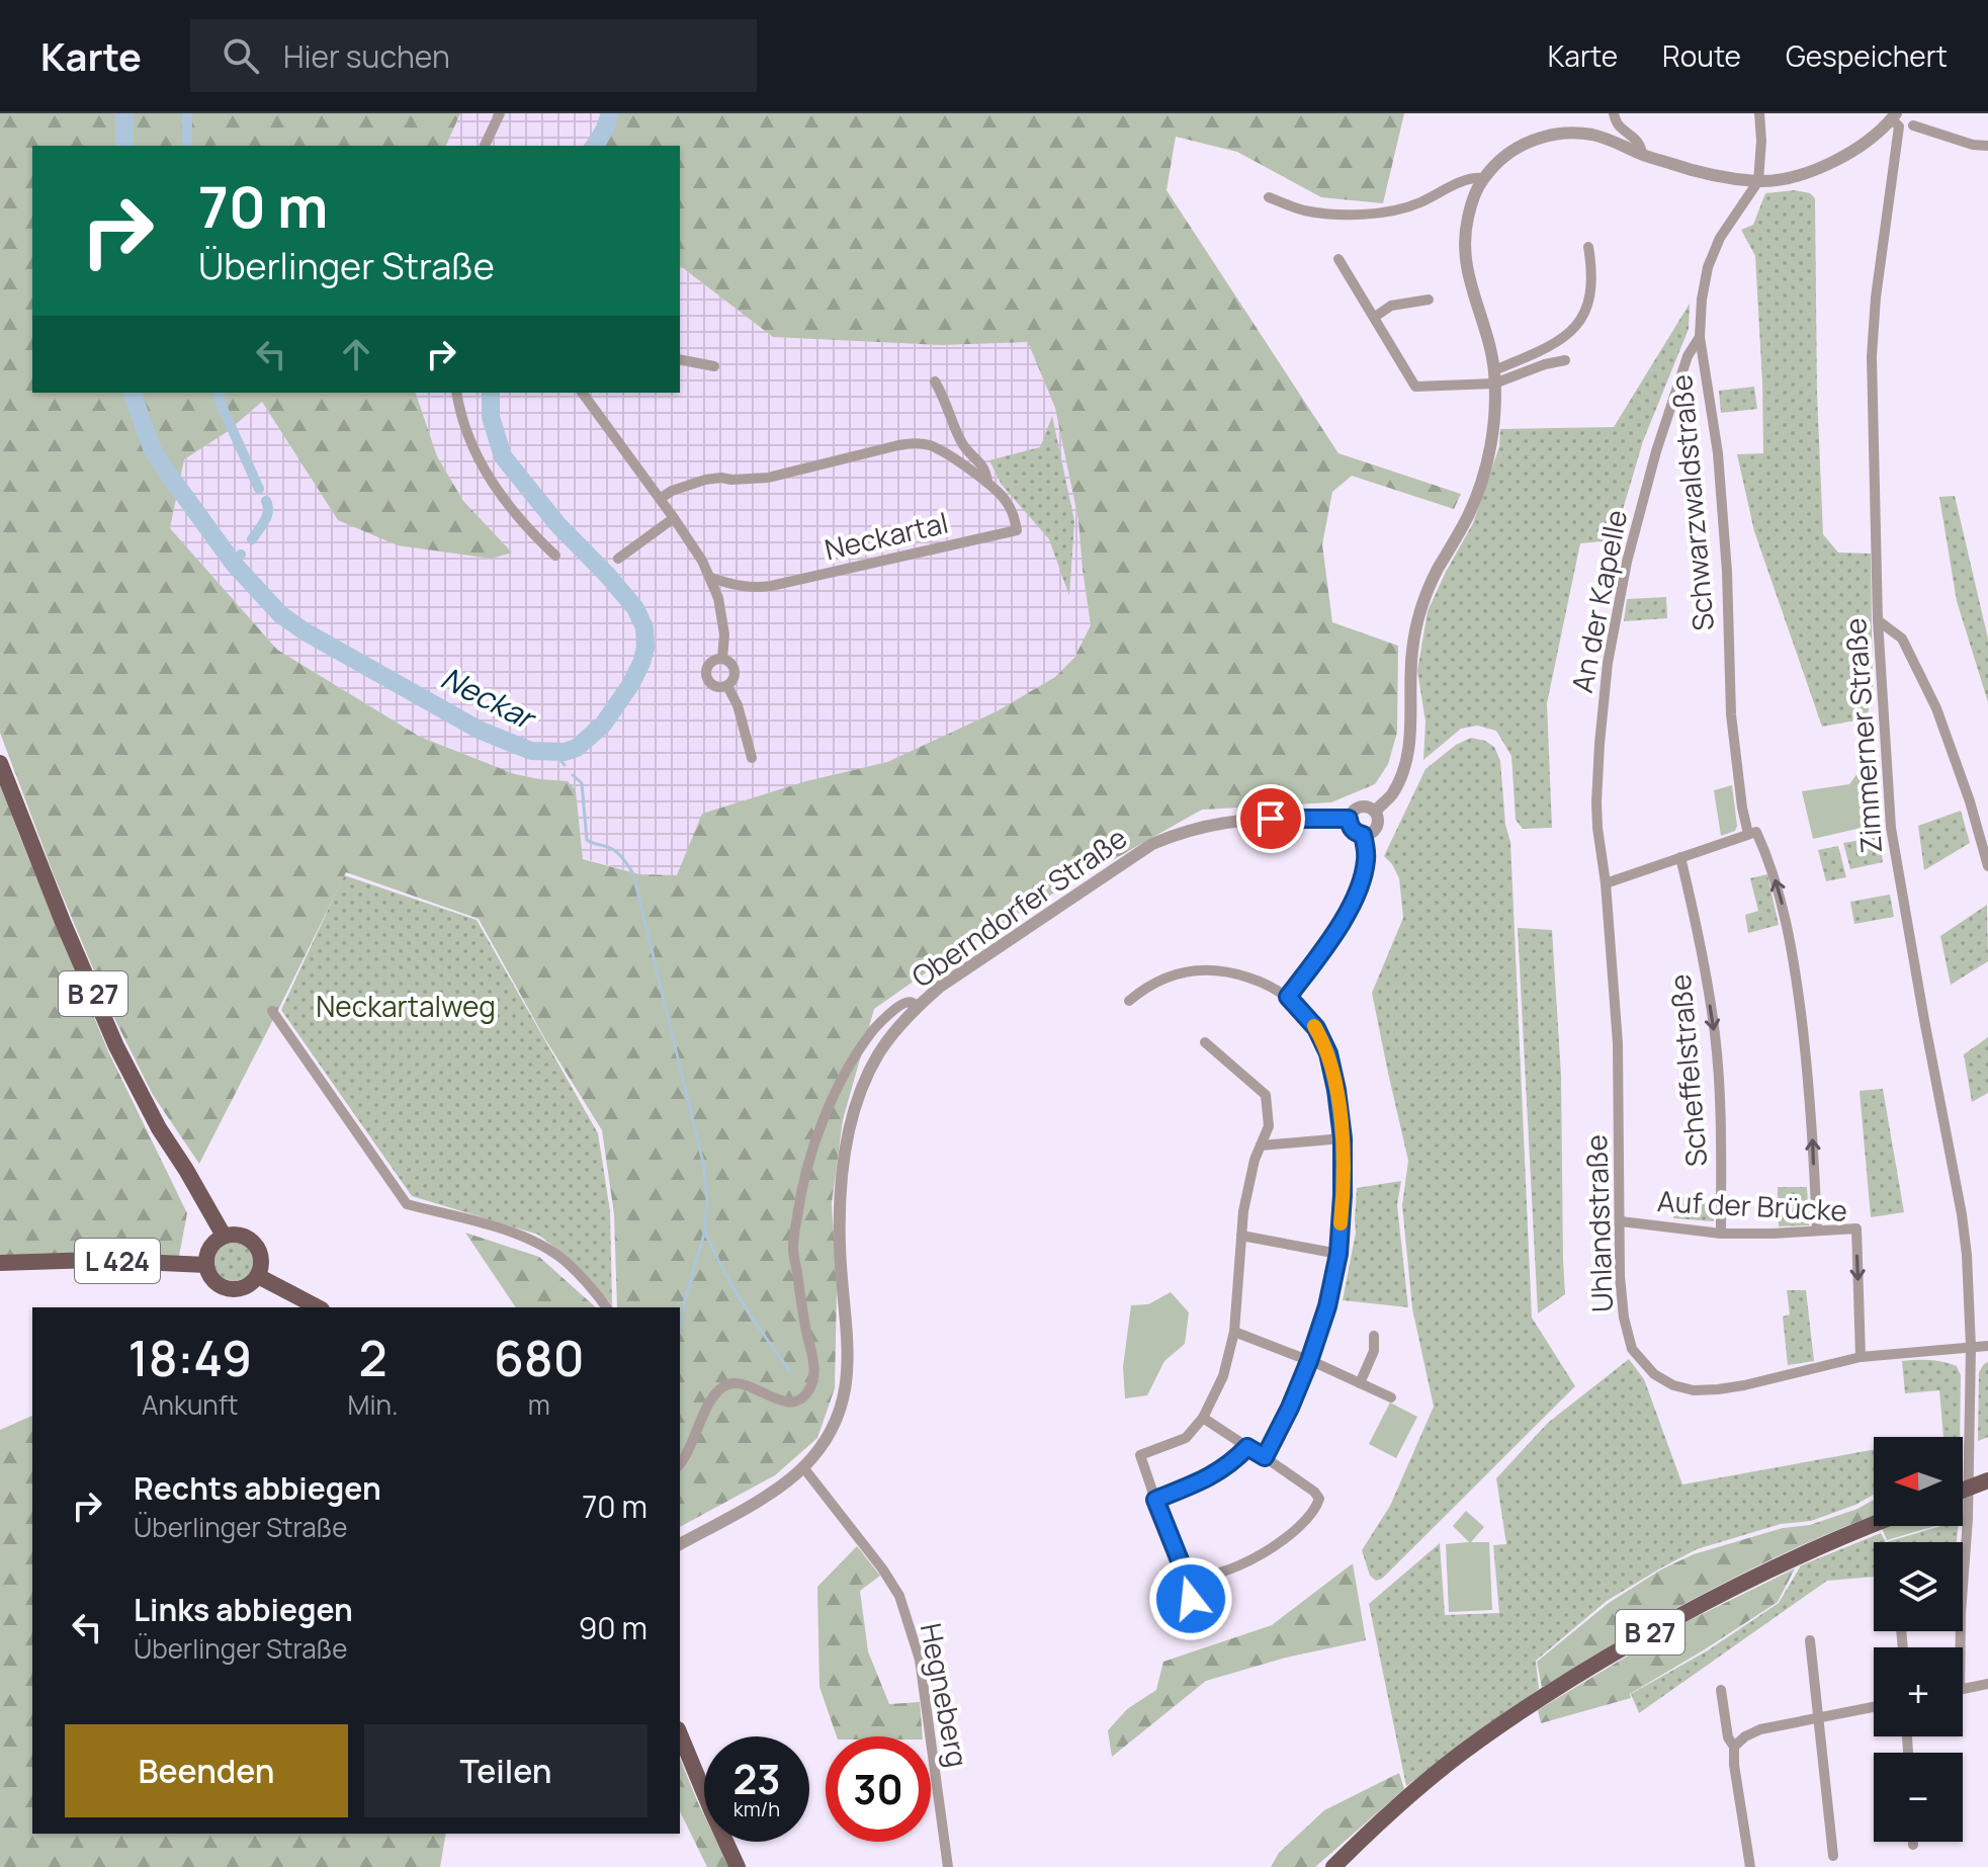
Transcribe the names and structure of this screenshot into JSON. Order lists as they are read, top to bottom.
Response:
{
  "streets": {
    "main road": ["B 27", "L 424"],
    "street": [
      "Schwarzwaldstraße",
      "Neckartal",
      "An der Kapelle",
      "Zimmerner Straße",
      "Oberndorfer Straße",
      "Scheffelstraße",
      "Auf der Brücke",
      "Uhlandstraße",
      "Hegneberg"
    ]
  },
  "crossings": [
    ["Schwarzwaldstraße", "An der Kapelle"],
    ["Schwarzwaldstraße", "Auf der Brücke"],
    ["An der Kapelle", "Uhlandstraße"],
    ["Zimmerner Straße", "Uhlandstraße"],
    ["Oberndorfer Straße", "Hegneberg"],
    ["B 27", "L 424"],
    ["Scheffelstraße", "Auf der Brücke"],
    ["Auf der Brücke", "Uhlandstraße"]
  ],
  "one_way": ["Schwarzwaldstraße", "Scheffelstraße"],
  "water": ["Neckar"],
  "parks": ["Neckartalweg"],
  "north": "left",
  "page": {
    "header": "Karte",
    "search": "Hier suchen",
    "nav": ["Karte", "Route", "Gespeichert"],
    "turn": ["70 m", "Überlinger Straße"],
    "eta": [
      "18:49",
      "Ankunft",
      "2",
      "Min.",
      "680",
      "m"
    ],
    "map_buttons": ["+", "−"],
    "list": [
      {
        "name": "Rechts abbiegen",
        "note": "Überlinger Straße",
        "value": "70 m"
      },
      {
        "name": "Links abbiegen",
        "note": "Überlinger Straße",
        "value": "90 m"
      }
    ],
    "buttons": ["Beenden", "Teilen"],
    "speed": "23 km/h",
    "limit": "30"
  }
}
